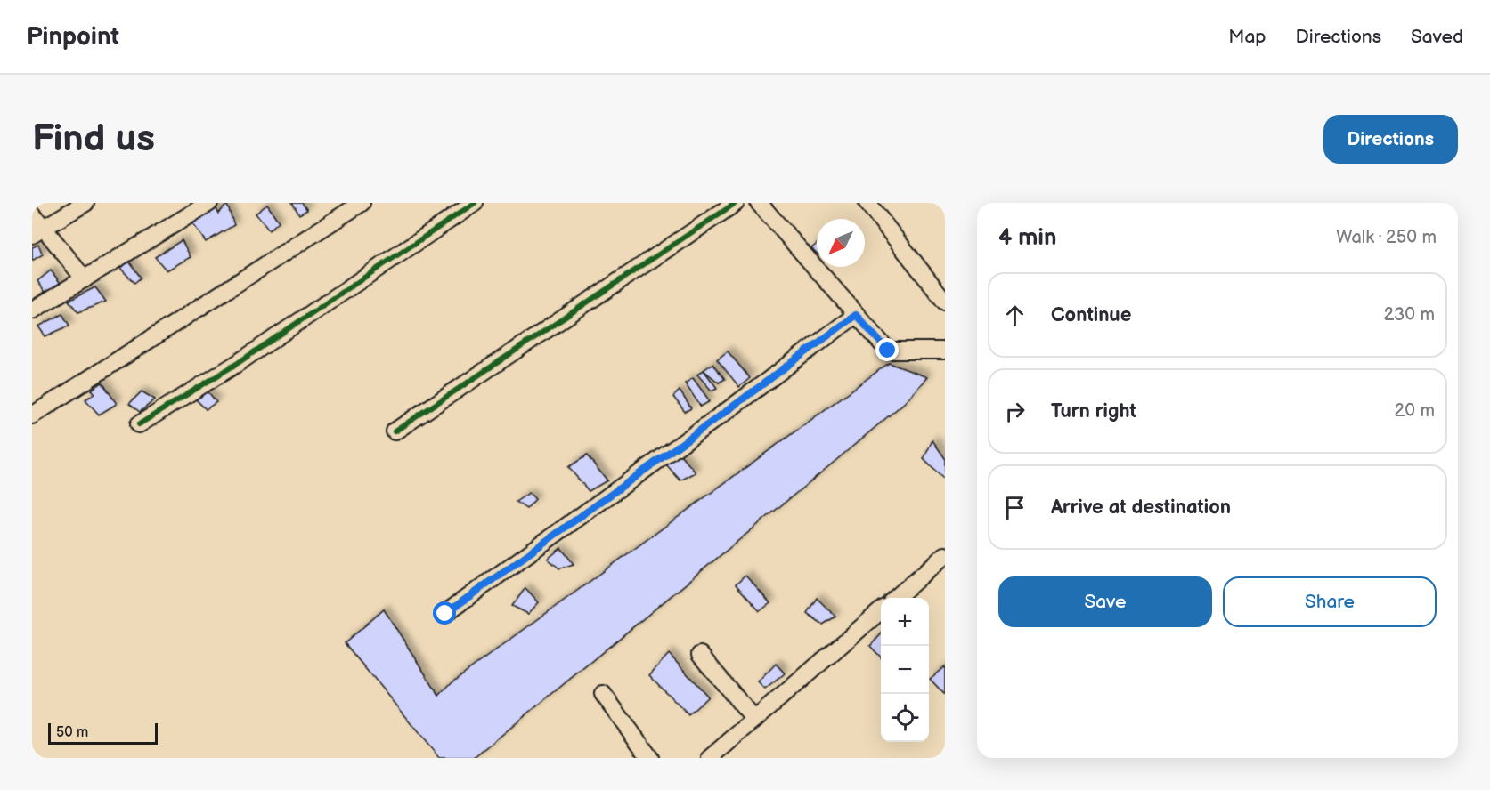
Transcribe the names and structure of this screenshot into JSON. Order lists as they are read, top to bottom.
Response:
{
  "scale_bar": "50 m",
  "north": "bottom left",
  "page": {
    "header": "Pinpoint",
    "nav": ["Map", "Directions", "Saved"],
    "buttons": [
      "Directions",
      ["Save", "Share"]
    ],
    "title": "Find us",
    "heading": ["4 min", "Walk · 250 m"],
    "list": [
      ["Continue", "230 m"],
      ["Turn right", "20 m"],
      "Arrive at destination"
    ],
    "map_buttons": ["+", "−"],
    "scale": "50 m"
  }
}
